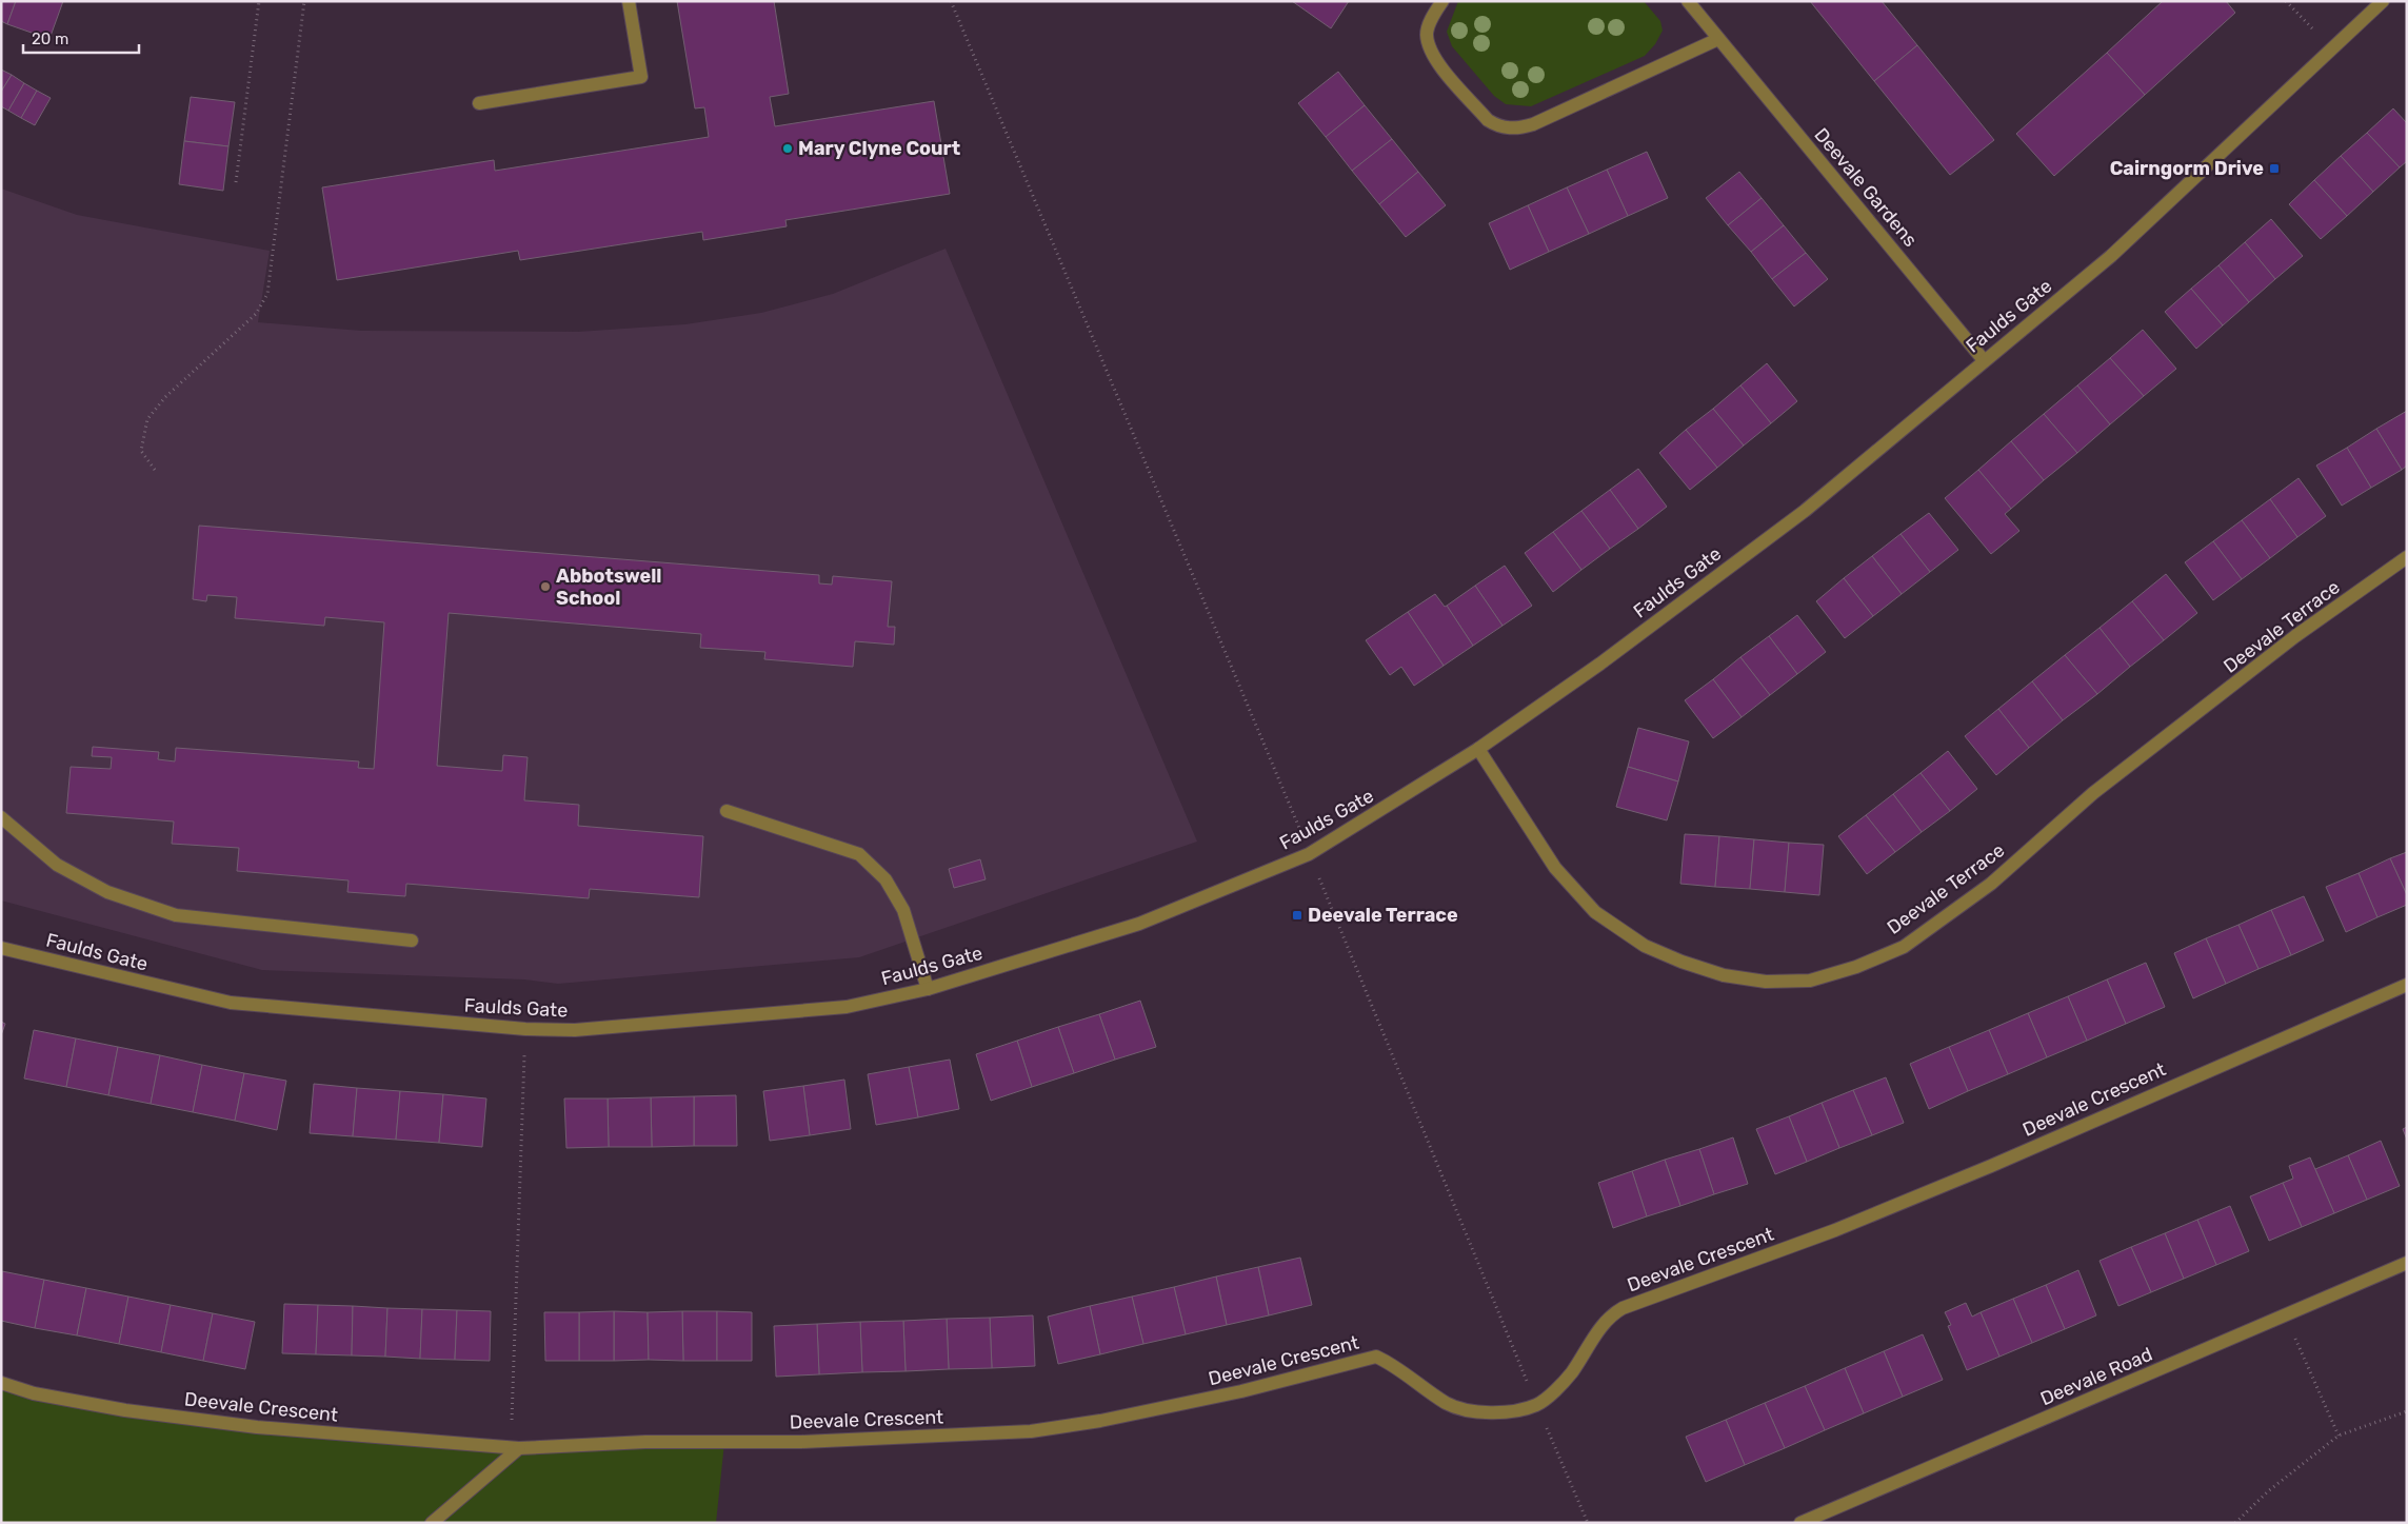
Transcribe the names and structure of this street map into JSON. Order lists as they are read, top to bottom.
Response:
{
  "streets": {
    "street": [
      "Deevale Gardens",
      "Faulds Gate",
      "Deevale Terrace",
      "Deevale Crescent",
      "Deevale Road"
    ]
  },
  "crossings": [
    ["Deevale Gardens", "Faulds Gate"],
    ["Faulds Gate", "Deevale Terrace"]
  ],
  "places": {
    "other": ["Mary Clyne Court", "Abbotswell School"],
    "transit": ["Cairngorm Drive", "Deevale Terrace"]
  },
  "scale_bar": "20 m"
}
